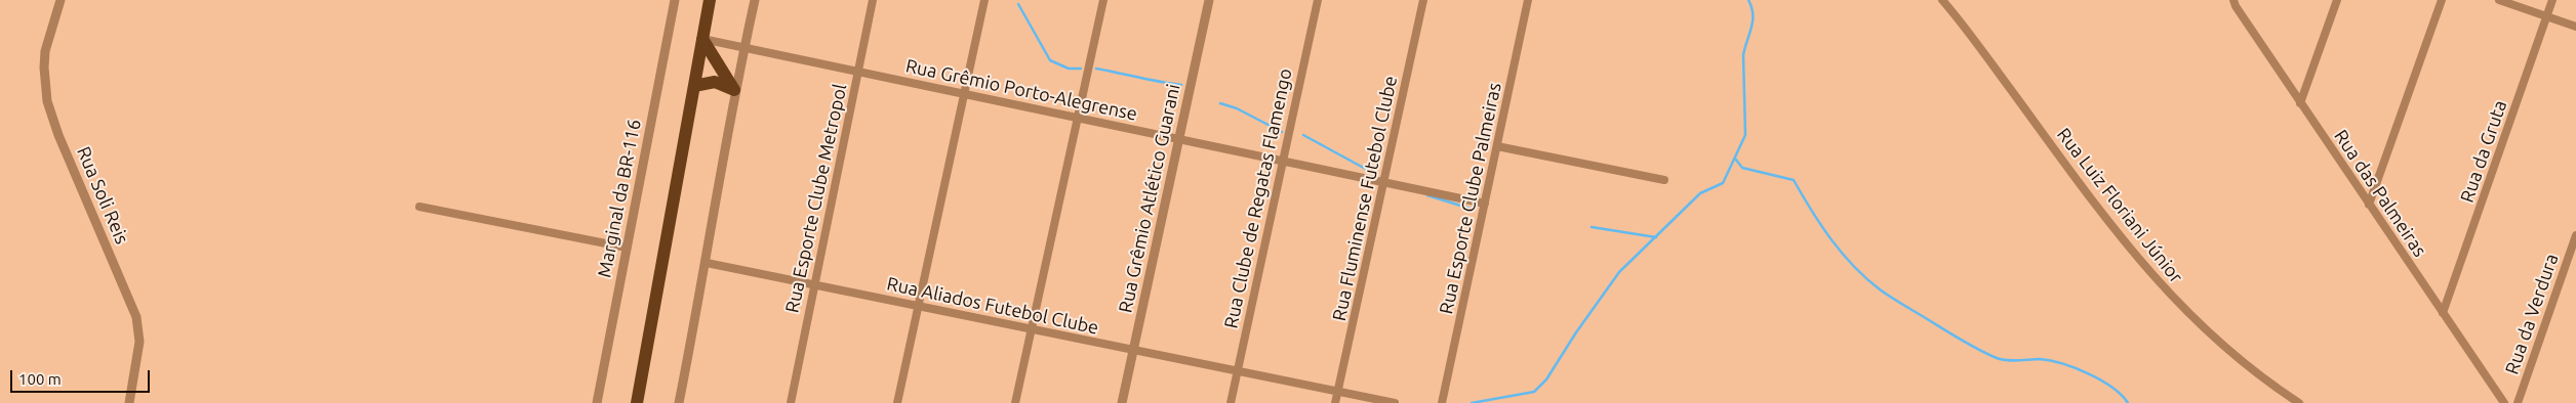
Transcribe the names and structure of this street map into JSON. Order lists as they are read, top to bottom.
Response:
{
  "streets": {
    "street": [
      "Rua Grêmio Porto-Alegrense",
      "Rua da Gruta",
      "Rua das Palmeiras",
      "Rua Soli Reis",
      "Marginal da BR-116",
      "Rua Esporte Clube Metropol",
      "Rua Grêmio Atlético Guarani",
      "Rua Clube de Regatas Flamengo",
      "Rua Fluminense Futebol Clube",
      "Rua Esporte Clube Palmeiras",
      "Rua Luiz Floriani Júnior",
      "Rua Aliados Futebol Clube",
      "Rua da Verdura"
    ]
  },
  "crossings": [
    ["Rua Grêmio Porto-Alegrense", "Rua Esporte Clube Metropol"],
    ["Rua Grêmio Porto-Alegrense", "Rua Grêmio Atlético Guarani"],
    ["Rua Grêmio Porto-Alegrense", "Rua Clube de Regatas Flamengo"],
    ["Rua Grêmio Porto-Alegrense", "Rua Fluminense Futebol Clube"],
    ["Rua Grêmio Porto-Alegrense", "Rua Esporte Clube Palmeiras"],
    ["Rua da Gruta", "Rua das Palmeiras"],
    ["Rua Esporte Clube Metropol", "Rua Aliados Futebol Clube"],
    ["Rua Grêmio Atlético Guarani", "Rua Aliados Futebol Clube"],
    ["Rua Clube de Regatas Flamengo", "Rua Aliados Futebol Clube"],
    ["Rua Fluminense Futebol Clube", "Rua Aliados Futebol Clube"]
  ],
  "scale_bar": "100 m"
}
